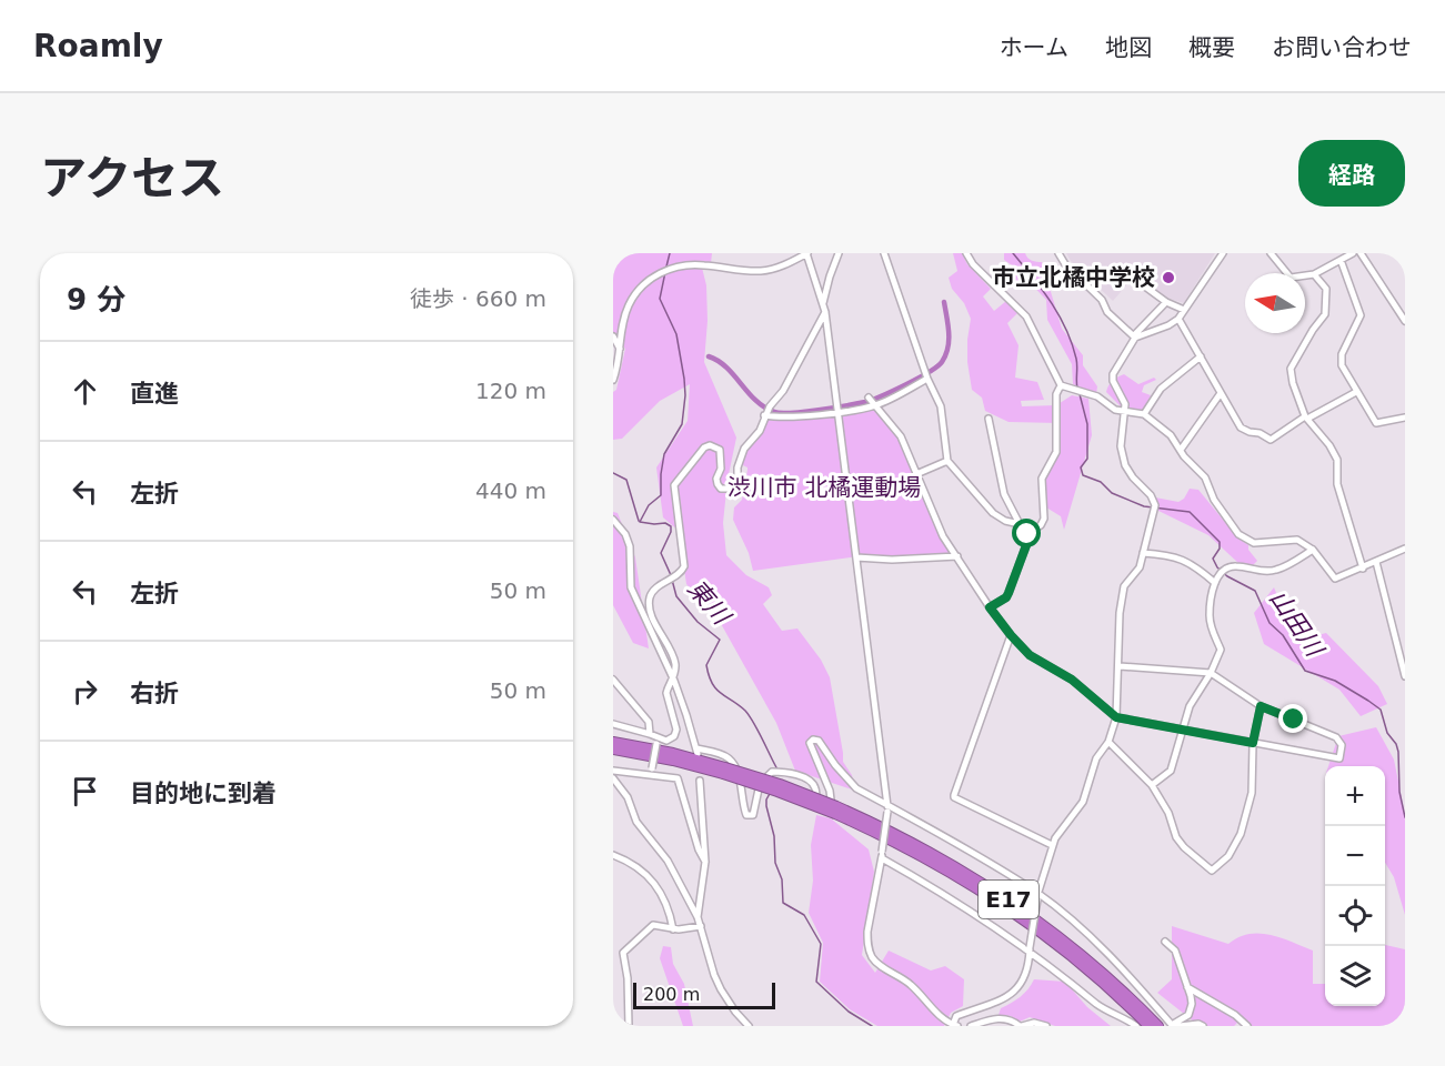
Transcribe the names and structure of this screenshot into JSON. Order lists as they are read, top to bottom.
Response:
{
  "streets": {
    "highway": ["E17"]
  },
  "water": ["東川", "山田川"],
  "parks": ["渋川市 北橘運動場"],
  "places": ["市立北橘中学校"],
  "scale_bar": "200 m",
  "north": "left",
  "page": {
    "header": "Roamly",
    "nav": [
      "ホーム",
      "地図",
      "概要",
      "お問い合わせ"
    ],
    "title": "アクセス",
    "buttons": "経路",
    "heading": ["9 分", "徒歩 · 660 m"],
    "list": [
      ["直進", "120 m"],
      ["左折", "440 m"],
      ["左折", "50 m"],
      ["右折", "50 m"],
      "目的地に到着"
    ],
    "map_buttons": ["+", "−"],
    "scale": "200 m"
  }
}
